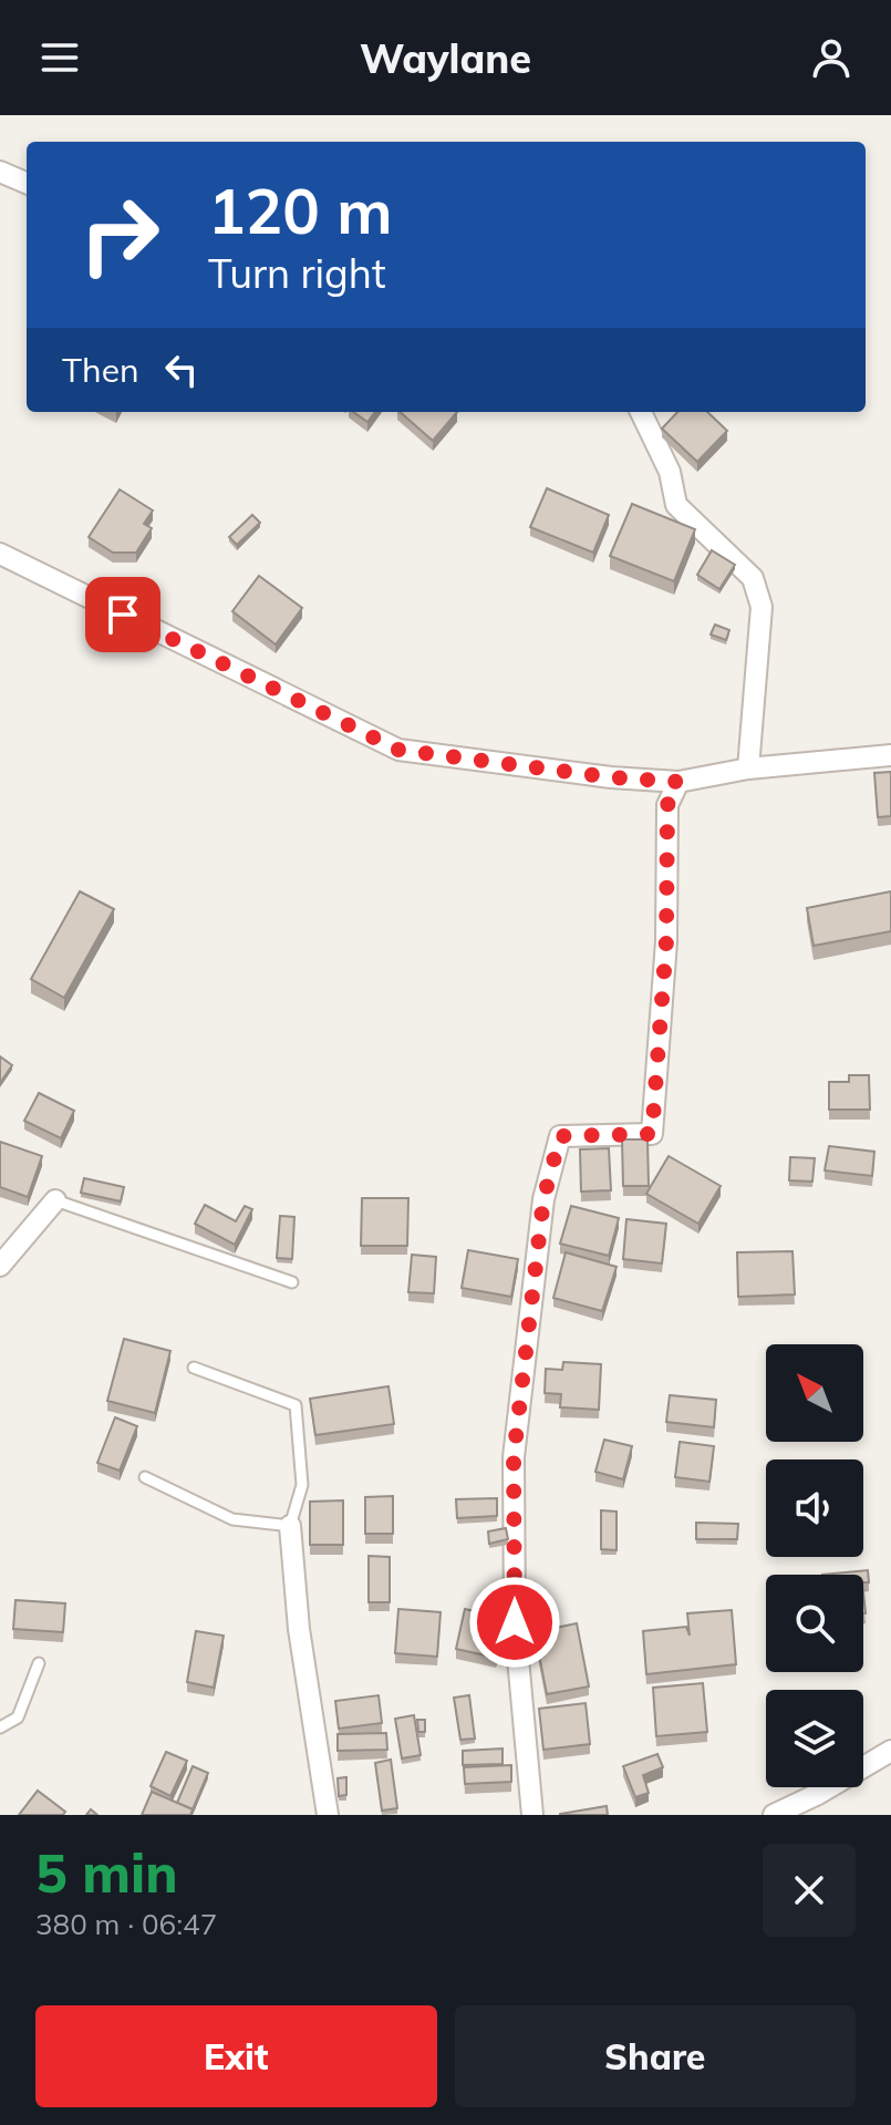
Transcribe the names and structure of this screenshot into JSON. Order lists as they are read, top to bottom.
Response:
{
  "north": "top left",
  "page": {
    "header": "Waylane",
    "turn": ["120 m", "Turn right"],
    "then": "Then",
    "heading": ["5 min", "380 m · 06:47"],
    "buttons": ["Exit", "Share"]
  }
}
